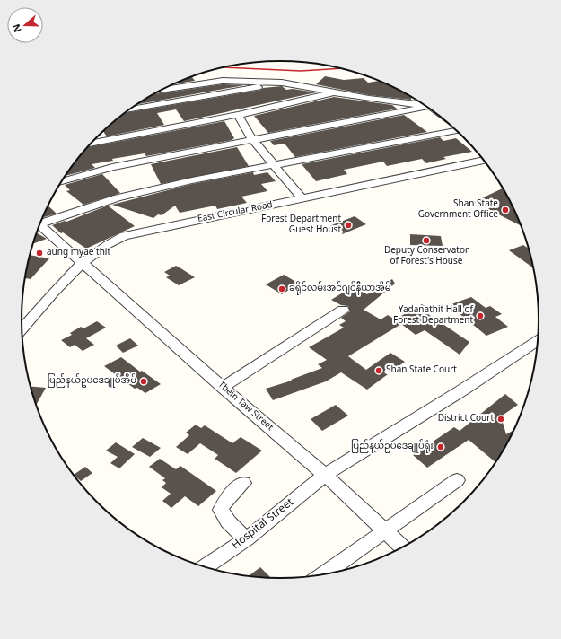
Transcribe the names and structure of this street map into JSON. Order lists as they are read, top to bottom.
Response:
{
  "streets": {
    "street": ["East Circular Road", "Thein Taw Street", "Hospital Street"]
  },
  "crossings": [
    ["East Circular Road", "Thein Taw Street"],
    ["Thein Taw Street", "Hospital Street"]
  ],
  "places": [
    "Shan State Government Office",
    "Forest Department Guest Houst",
    "Deputy Conservator of Forest's House",
    "aung myae thit",
    "ခရိုင်လမ်းအင်ဂျင်နီယာအိမ်",
    "Yadanathit Hall of Forest Department",
    "Shan State Court",
    "ပြည်နယ်ဥပဒေချုပ်အိမ်",
    "District Court",
    "ပြည်နယ်ဥပဒေချုပ်ရုံး"
  ],
  "north": "left"
}
